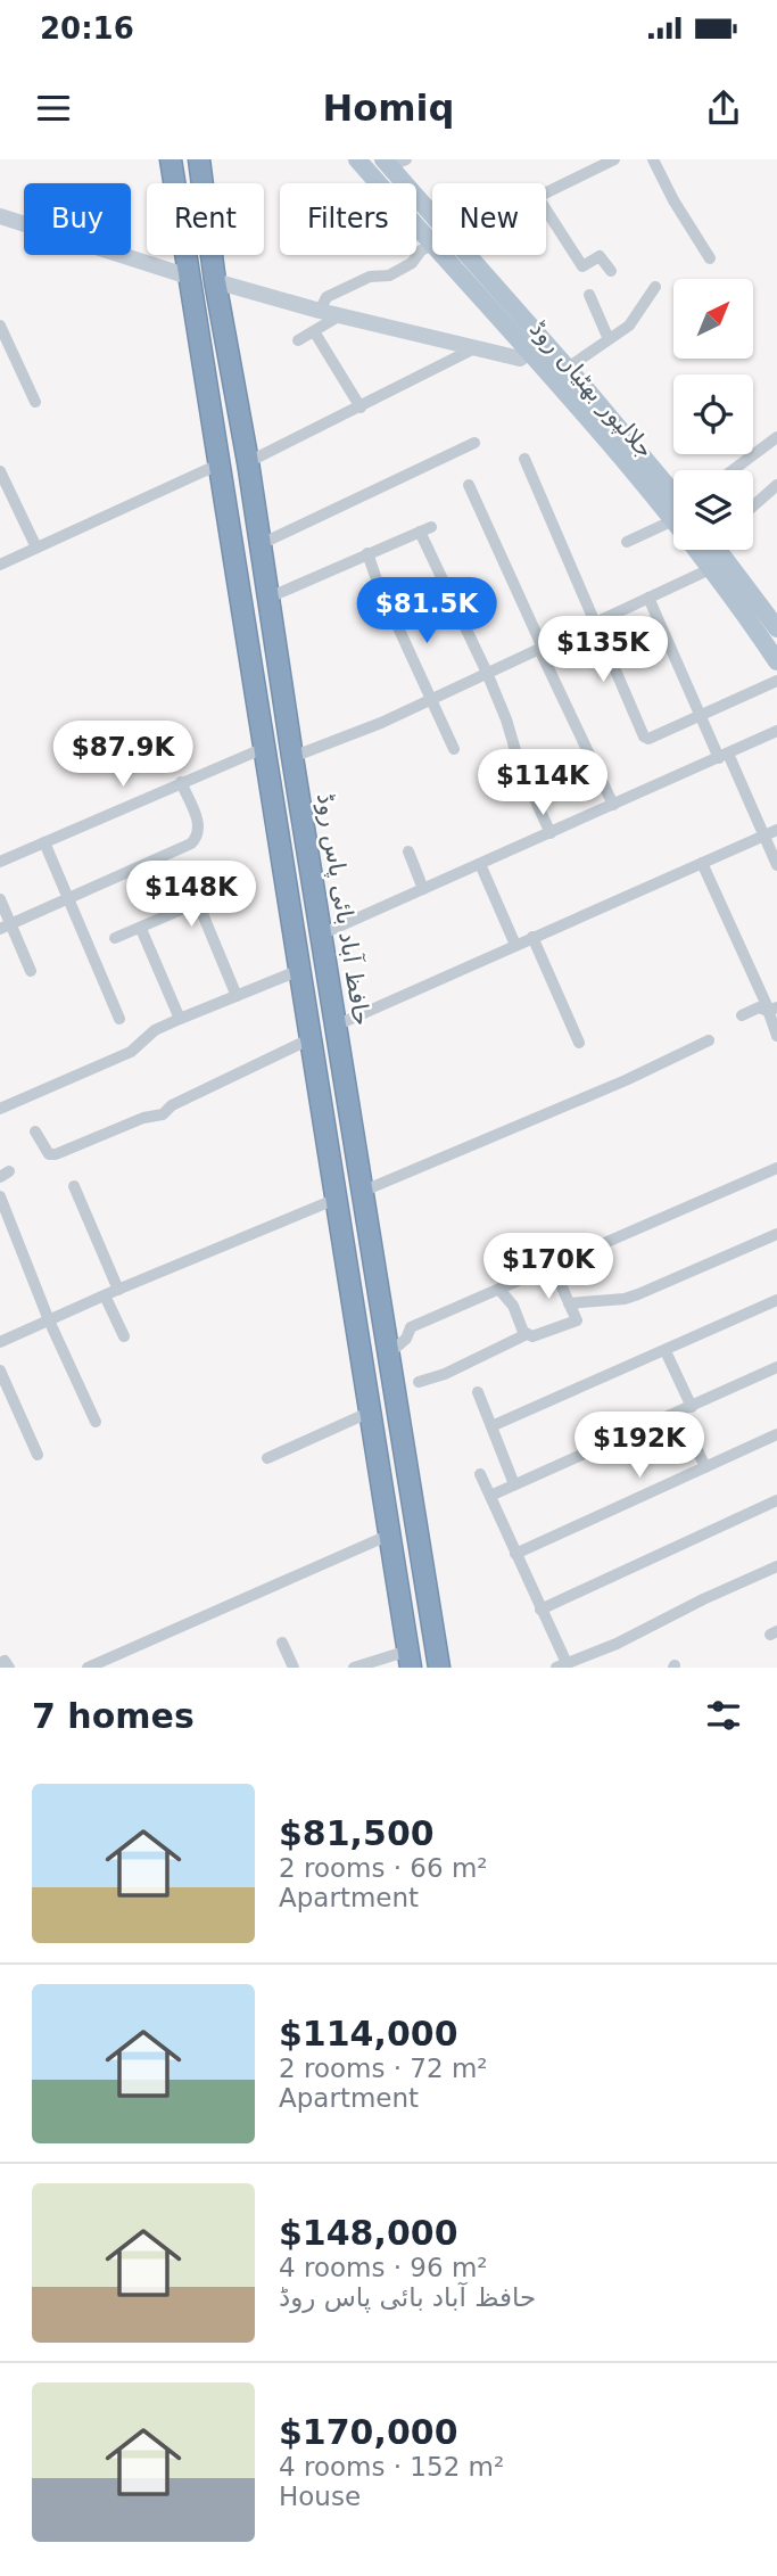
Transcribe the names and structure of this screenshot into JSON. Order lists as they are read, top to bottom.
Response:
{
  "streets": {
    "highway": ["حافظ آباد بائی پاس روڈ"],
    "main road": ["جلالپور بھٹیاں روڈ"]
  },
  "north": "top right",
  "page": {
    "status": "20:16",
    "header": "Homiq",
    "chip": [
      "Buy",
      "Rent",
      "Filters",
      "New"
    ],
    "price": [
      "$81.5K",
      "$135K",
      "$87.9K",
      "$114K",
      "$148K",
      "$170K",
      "$192K"
    ],
    "heading": "7 homes",
    "list": [
      {
        "name": "$81,500",
        "note": "2 rooms · 66 m² · Apartment"
      },
      {
        "name": "$114,000",
        "note": "2 rooms · 72 m² · Apartment"
      },
      {
        "name": "$148,000",
        "note": "4 rooms · 96 m² · حافظ آباد بائی پاس روڈ"
      },
      {
        "name": "$170,000",
        "note": "4 rooms · 152 m² · House"
      }
    ]
  }
}
